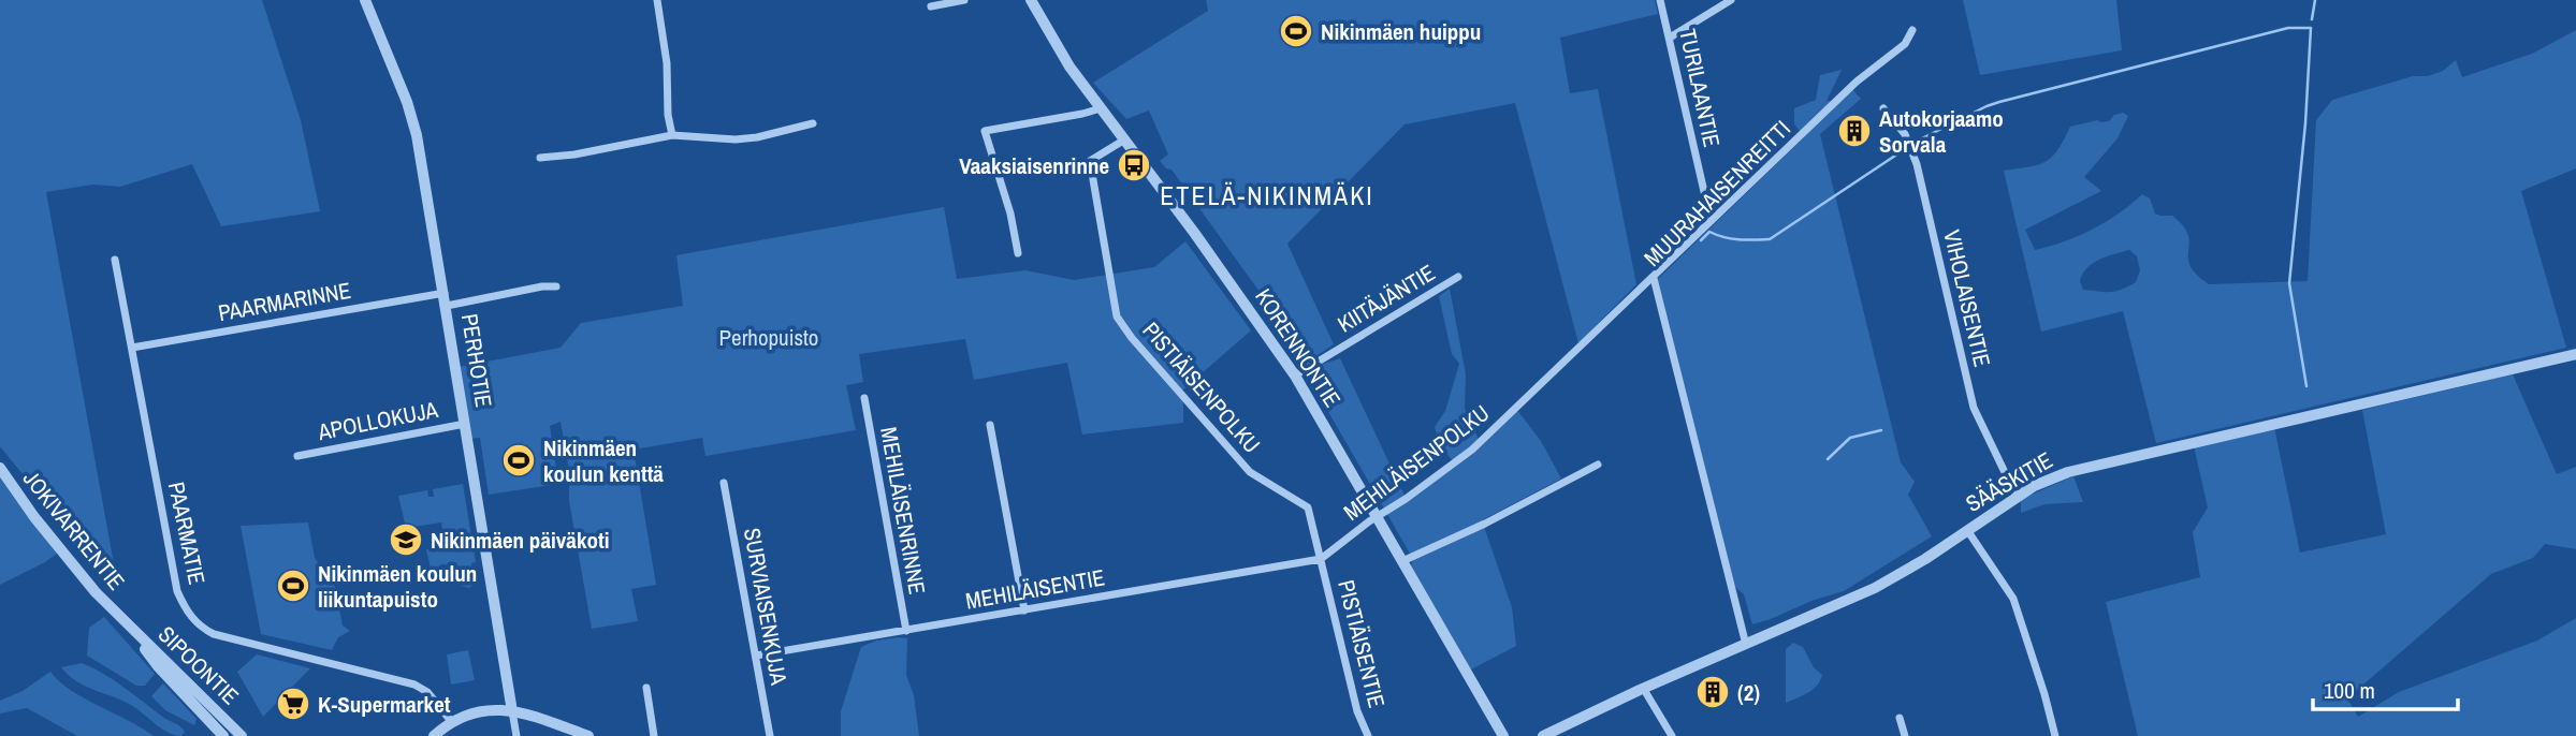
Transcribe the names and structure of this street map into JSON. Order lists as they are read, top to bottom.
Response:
{
  "streets": {
    "street": [
      "TURILAANTIE",
      "MUURAHAISENREITTI",
      "KIITÄJÄNTIE",
      "VIHOLAISENTIE",
      "PAARMARINNE",
      "KORENNONTIE",
      "PERHOTIE",
      "PISTIÄISENPOLKU",
      "APOLLOKUJA",
      "MEHILÄISENPOLKU",
      "SÄÄSKITIE",
      "MEHILÄISENRINNE",
      "JOKIVARRENTIE",
      "PAARMATIE",
      "MEHILÄISENTIE",
      "SURVIAISENKUJA",
      "PISTIÄISENTIE",
      "SIPOONTIE"
    ]
  },
  "crossings": [
    ["TURILAANTIE", "MUURAHAISENREITTI"],
    ["MUURAHAISENREITTI", "MEHILÄISENPOLKU"],
    ["MUURAHAISENREITTI", "SÄÄSKITIE"],
    ["KIITÄJÄNTIE", "KORENNONTIE"],
    ["VIHOLAISENTIE", "SÄÄSKITIE"],
    ["PAARMARINNE", "PERHOTIE"],
    ["PAARMARINNE", "PAARMATIE"],
    ["KORENNONTIE", "PISTIÄISENPOLKU"],
    ["KORENNONTIE", "MEHILÄISENPOLKU"],
    ["PERHOTIE", "APOLLOKUJA"],
    ["PISTIÄISENPOLKU", "MEHILÄISENPOLKU"],
    ["PISTIÄISENPOLKU", "MEHILÄISENTIE"],
    ["PISTIÄISENPOLKU", "PISTIÄISENTIE"],
    ["MEHILÄISENPOLKU", "MEHILÄISENTIE"],
    ["MEHILÄISENPOLKU", "PISTIÄISENTIE"],
    ["MEHILÄISENRINNE", "MEHILÄISENTIE"],
    ["JOKIVARRENTIE", "SIPOONTIE"],
    ["MEHILÄISENTIE", "SURVIAISENKUJA"],
    ["MEHILÄISENTIE", "PISTIÄISENTIE"]
  ],
  "districts": ["ETELÄ-NIKINMÄKI"],
  "parks": ["Perhopuisto"],
  "places": {
    "sports": ["Nikinmäen huippu", "Nikinmäen koulun kenttä", "Nikinmäen koulun liikuntapuisto"],
    "building": ["Autokorjaamo Sorvala", "(2)"],
    "bus stop": ["Vaaksiaisenrinne"],
    "school or university": ["Nikinmäen päiväkoti"],
    "supermarket": ["K-Supermarket"]
  },
  "scale_bar": "100 m"
}
